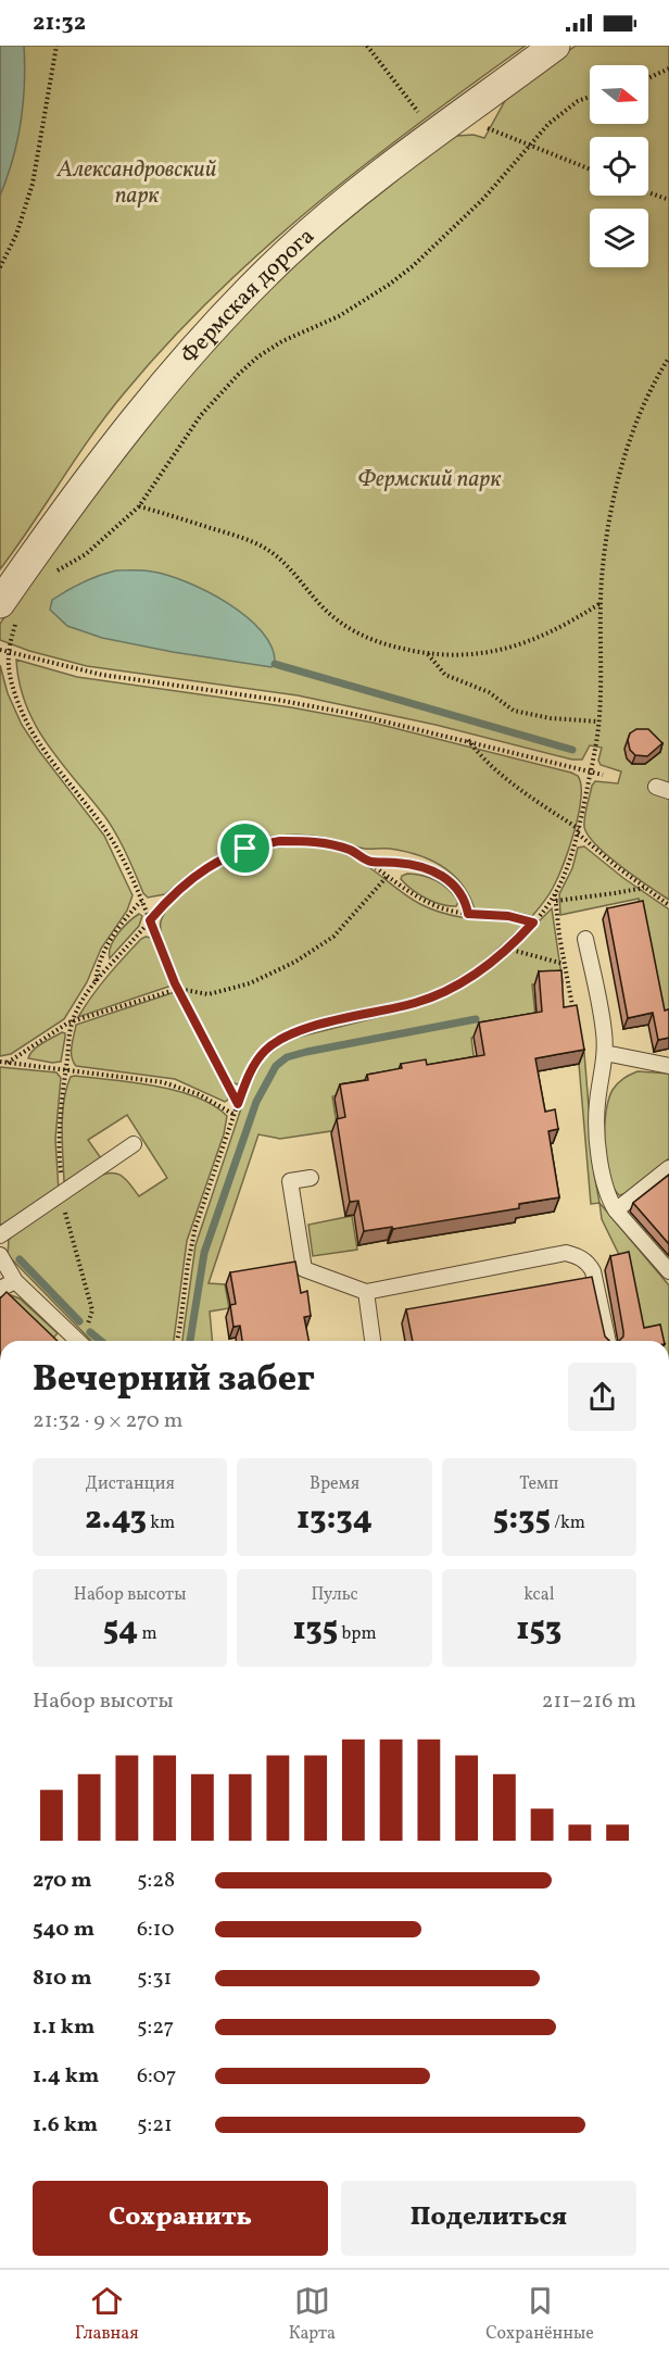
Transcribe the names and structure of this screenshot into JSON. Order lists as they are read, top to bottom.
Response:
{
  "streets": {
    "street": ["Фермская дорога"]
  },
  "parks": ["Александровский парк", "Фермский парк"],
  "north": "right",
  "page": {
    "status": "21:32",
    "heading": ["Вечерний забег", "21:32 · 9 × 270 m"],
    "stats": [
      ["Дистанция", "2.43 km"],
      ["Время", "13:34"],
      ["Темп", "5:35 /km"],
      ["Набор высоты", "54 m"],
      ["Пульс", "135 bpm"],
      ["kcal", "153"]
    ],
    "chart": ["Набор высоты", "211–216 m"],
    "list": [
      {
        "name": "270 m",
        "note": "5:28"
      },
      {
        "name": "540 m",
        "note": "6:10"
      },
      {
        "name": "810 m",
        "note": "5:31"
      },
      {
        "name": "1.1 km",
        "note": "5:27"
      },
      {
        "name": "1.4 km",
        "note": "6:07"
      },
      {
        "name": "1.6 km",
        "note": "5:21"
      }
    ],
    "buttons": ["Сохранить", "Поделиться"],
    "tabs": ["Главная", "Карта", "Сохранённые"]
  }
}
